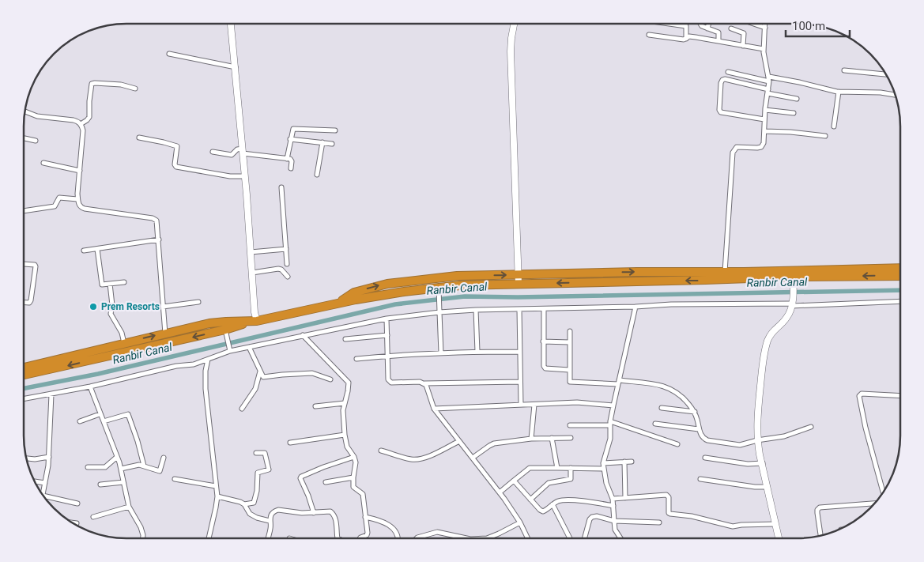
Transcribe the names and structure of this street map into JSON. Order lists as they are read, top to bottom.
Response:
{
  "water": ["Ranbir Canal"],
  "places": ["Prem Resorts"],
  "scale_bar": "100 m"
}
